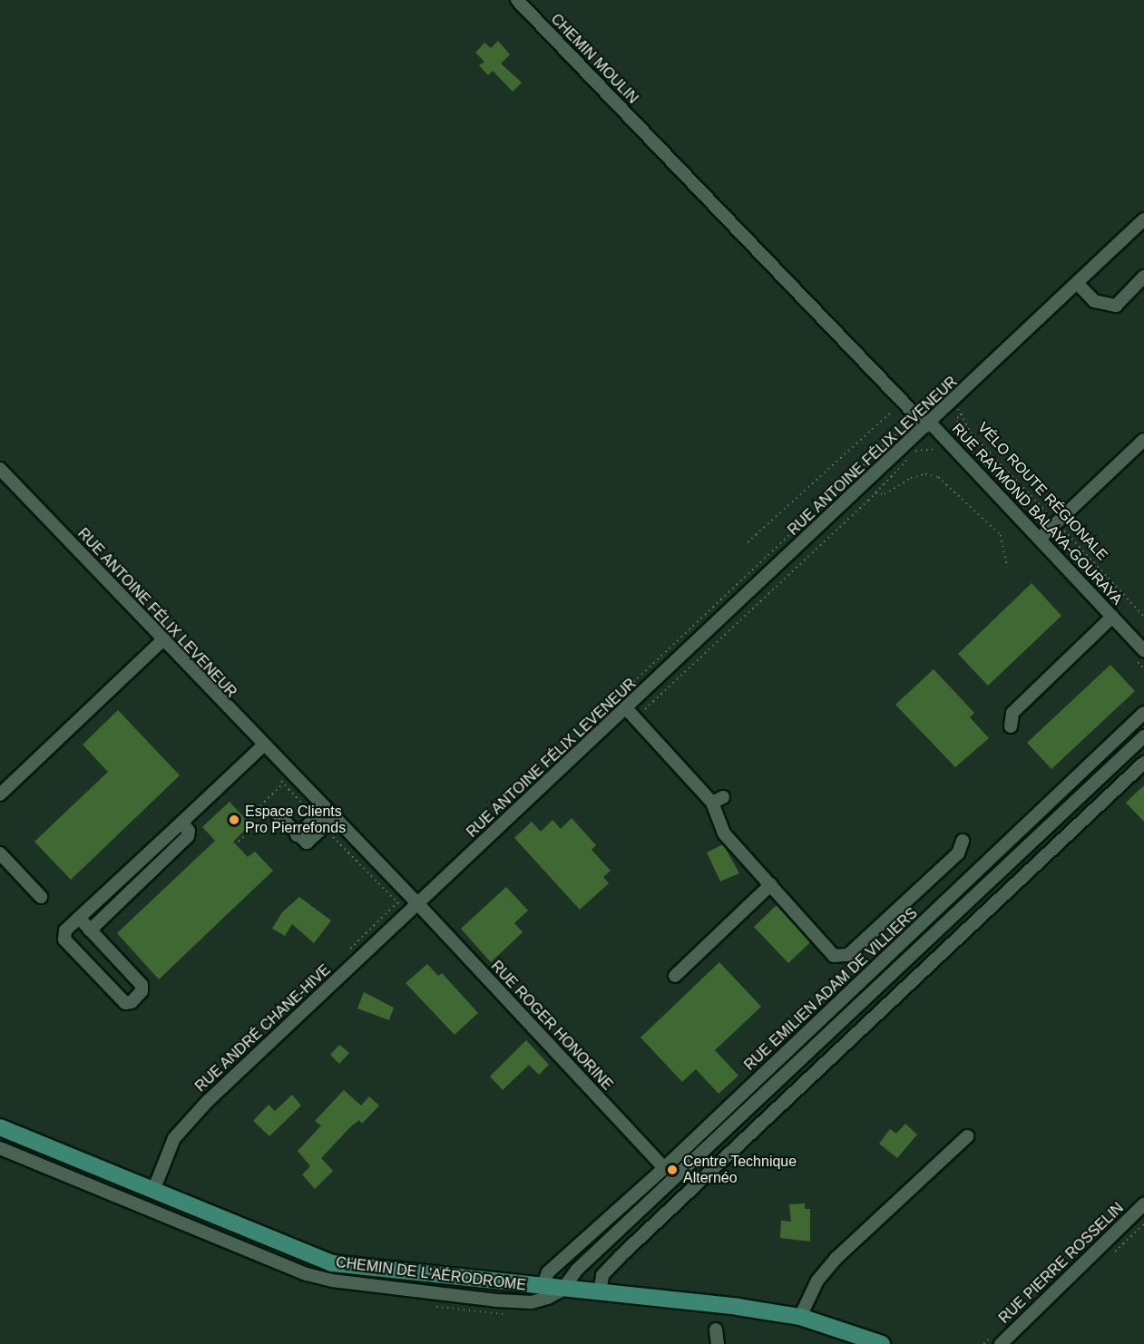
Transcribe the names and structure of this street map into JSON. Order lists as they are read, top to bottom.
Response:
{
  "streets": {
    "main road": ["CHEMIN DE L'AÉRODROME"],
    "street": [
      "CHEMIN MOULIN",
      "RUE ANTOINE FÉLIX LEVENEUR",
      "RUE RAYMOND BALAYA-GOURAYA",
      "RUE EMILIEN ADAM DE VILLIERS",
      "RUE ROGER HONORINE",
      "RUE ANDRÉ CHANE-HIVE",
      "RUE PIERRE ROSSELIN"
    ],
    "path": ["VÉLO ROUTE RÉGIONALE"]
  },
  "crossings": [
    ["CHEMIN MOULIN", "RUE RAYMOND BALAYA-GOURAYA"],
    ["RUE ANTOINE FÉLIX LEVENEUR", "VÉLO ROUTE RÉGIONALE"],
    ["RUE ANTOINE FÉLIX LEVENEUR", "RUE RAYMOND BALAYA-GOURAYA"],
    ["RUE ANTOINE FÉLIX LEVENEUR", "RUE ROGER HONORINE"],
    ["RUE ANTOINE FÉLIX LEVENEUR", "RUE ANDRÉ CHANE-HIVE"],
    ["RUE EMILIEN ADAM DE VILLIERS", "RUE ROGER HONORINE"],
    ["RUE EMILIEN ADAM DE VILLIERS", "CHEMIN DE L'AÉRODROME"],
    ["RUE ROGER HONORINE", "RUE ANDRÉ CHANE-HIVE"],
    ["RUE ANDRÉ CHANE-HIVE", "CHEMIN DE L'AÉRODROME"]
  ],
  "places": ["Espace Clients Pro Pierrefonds", "Centre Technique Alternéo"]
}
